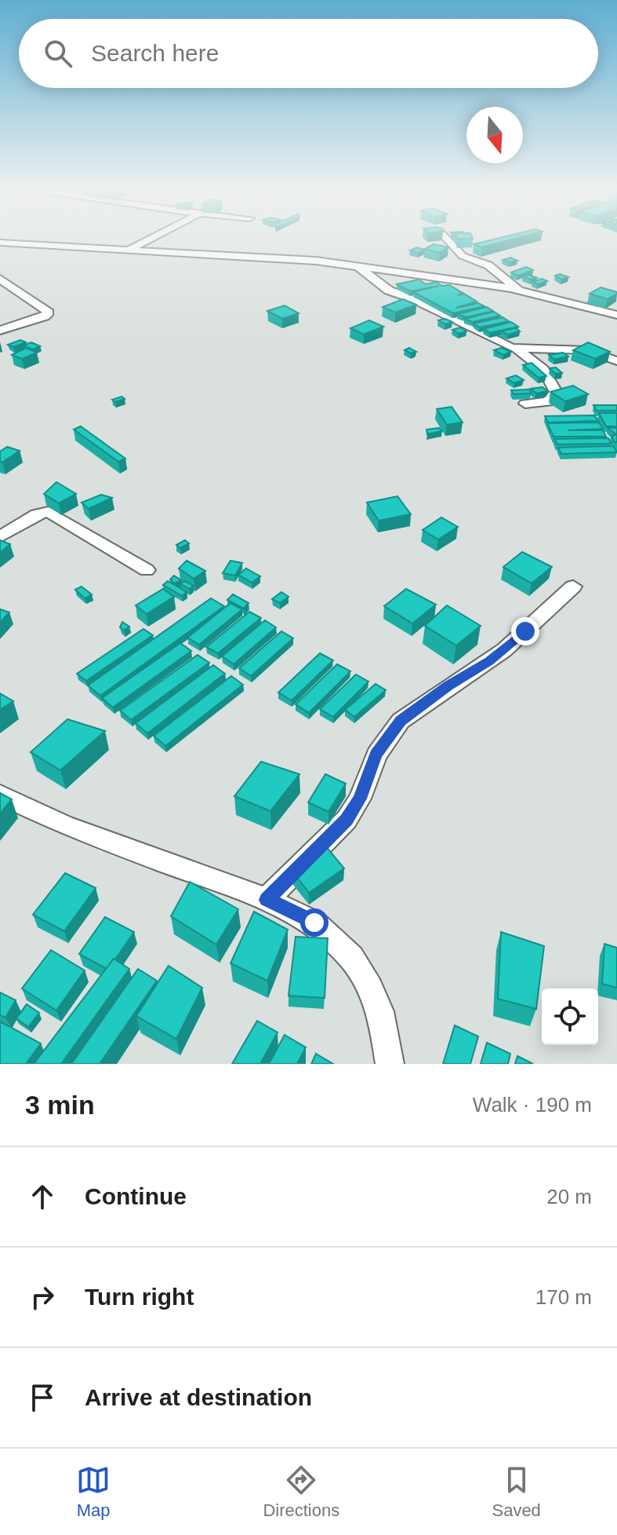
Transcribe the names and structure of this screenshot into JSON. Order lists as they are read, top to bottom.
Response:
{
  "north": "bottom",
  "page": {
    "search": "Search here",
    "heading": ["3 min", "Walk · 190 m"],
    "list": [
      ["Continue", "20 m"],
      ["Turn right", "170 m"],
      "Arrive at destination"
    ],
    "nav": ["Map", "Directions", "Saved"]
  }
}
